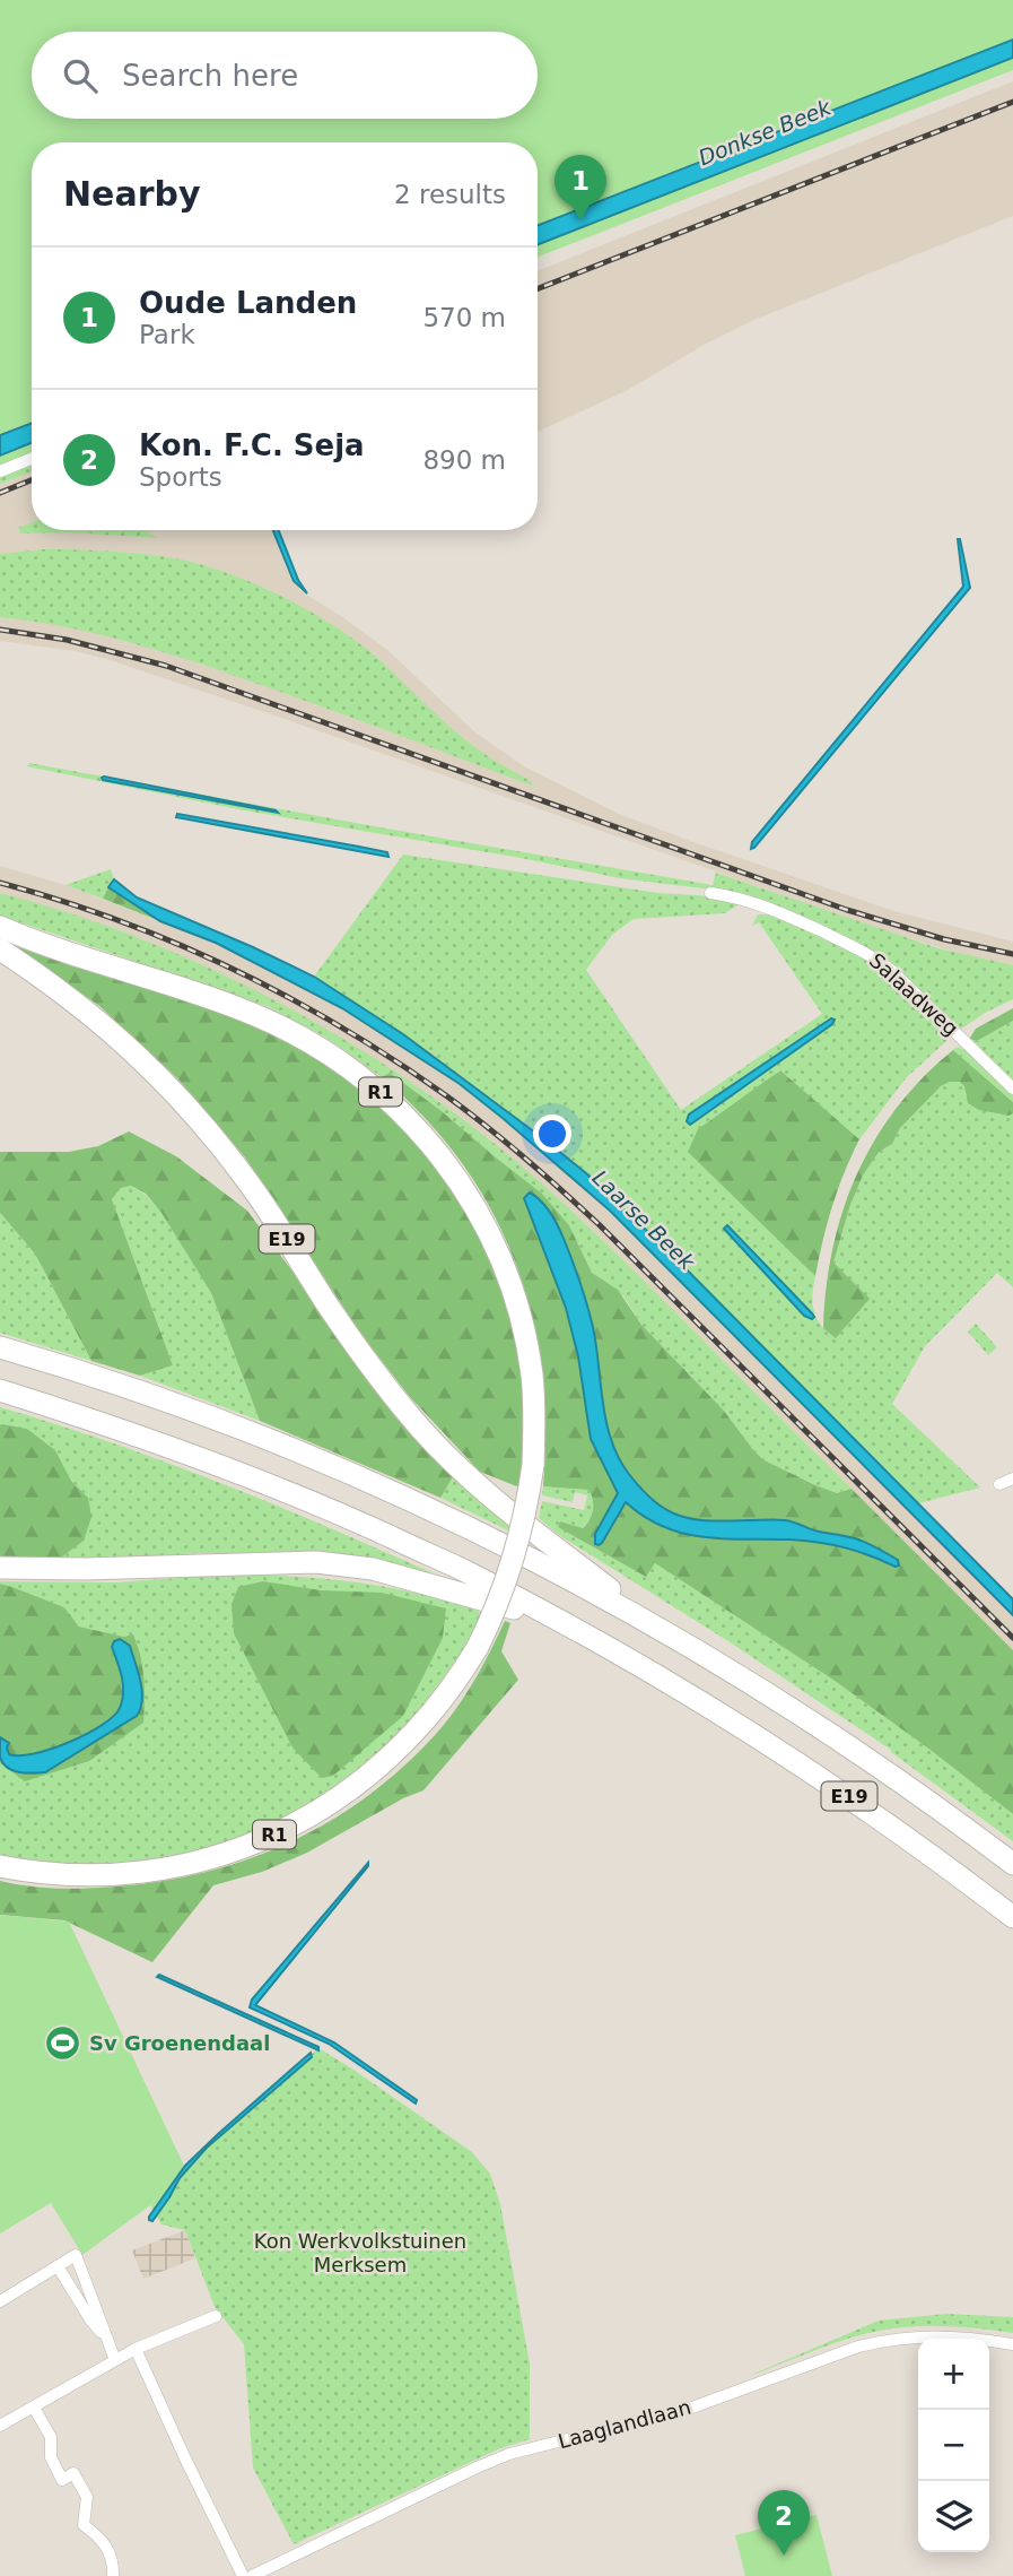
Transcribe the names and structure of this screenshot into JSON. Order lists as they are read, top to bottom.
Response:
{
  "streets": {
    "highway": ["R1", "E19"],
    "street": ["Salaadweg", "Laaglandlaan"]
  },
  "water": ["Donkse Beek", "Laarse Beek"],
  "parks": ["Kon Werkvolkstuinen Merksem"],
  "places": {
    "sports": ["Sv Groenendaal"]
  },
  "page": {
    "search": "Search here",
    "heading": ["Nearby", "2 results"],
    "pins": ["1", "2"],
    "list": [
      {
        "mark": "1",
        "name": "Oude Landen",
        "note": "Park",
        "value": "570 m"
      },
      {
        "mark": "2",
        "name": "Kon. F.C. Seja",
        "note": "Sports",
        "value": "890 m"
      }
    ],
    "map_buttons": ["+", "−"]
  }
}
